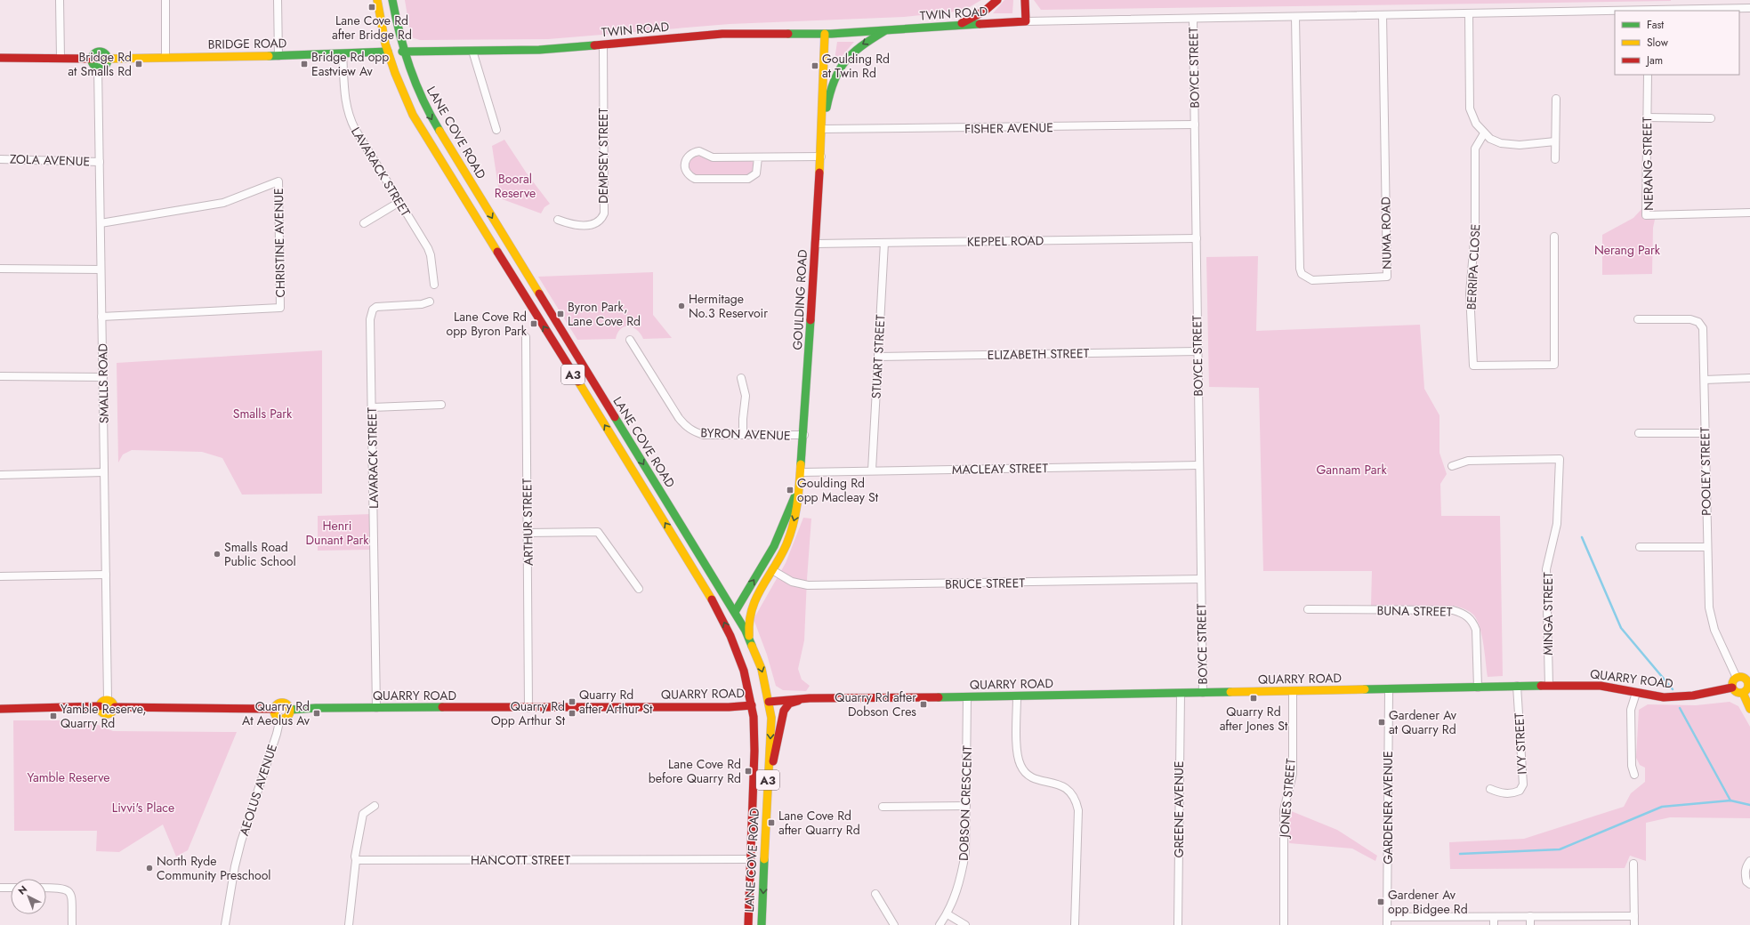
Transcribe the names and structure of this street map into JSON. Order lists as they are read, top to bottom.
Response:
{
  "streets": {
    "main road": [
      "TWIN ROAD",
      "BRIDGE ROAD",
      "LANE COVE ROAD",
      "GOULDING ROAD",
      "A3",
      "QUARRY ROAD"
    ],
    "street": [
      "BOYCE STREET",
      "FISHER AVENUE",
      "DEMPSEY STREET",
      "ZOLA AVENUE",
      "NERANG STREET",
      "LAVARACK STREET",
      "NUMA ROAD",
      "KEPPEL ROAD",
      "CHRISTINE AVENUE",
      "BERRIPA CLOSE",
      "ELIZABETH STREET",
      "STUART STREET",
      "SMALLS ROAD",
      "BYRON AVENUE",
      "MACLEAY STREET",
      "POOLEY STREET",
      "ARTHUR STREET",
      "BRUCE STREET",
      "BUNA STREET",
      "MINGA STREET",
      "IVY STREET",
      "AEOLUS AVENUE",
      "JONES STREET",
      "DOBSON CRESCENT",
      "GARDENER AVENUE",
      "GREENE AVENUE",
      "HANCOTT STREET"
    ]
  },
  "crossings": [
    ["TWIN ROAD", "BRIDGE ROAD"],
    ["TWIN ROAD", "BOYCE STREET"],
    ["TWIN ROAD", "LANE COVE ROAD"],
    ["TWIN ROAD", "DEMPSEY STREET"],
    ["TWIN ROAD", "NUMA ROAD"],
    ["TWIN ROAD", "GOULDING ROAD"],
    ["BRIDGE ROAD", "LANE COVE ROAD"],
    ["BRIDGE ROAD", "LAVARACK STREET"],
    ["BRIDGE ROAD", "SMALLS ROAD"],
    ["BOYCE STREET", "FISHER AVENUE"],
    ["BOYCE STREET", "KEPPEL ROAD"],
    ["BOYCE STREET", "ELIZABETH STREET"],
    ["BOYCE STREET", "MACLEAY STREET"],
    ["BOYCE STREET", "BRUCE STREET"],
    ["BOYCE STREET", "QUARRY ROAD"],
    ["FISHER AVENUE", "GOULDING ROAD"],
    ["LANE COVE ROAD", "GOULDING ROAD"],
    ["LANE COVE ROAD", "QUARRY ROAD"],
    ["LANE COVE ROAD", "HANCOTT STREET"],
    ["ZOLA AVENUE", "SMALLS ROAD"],
    ["LAVARACK STREET", "QUARRY ROAD"],
    ["KEPPEL ROAD", "GOULDING ROAD"],
    ["KEPPEL ROAD", "STUART STREET"],
    ["CHRISTINE AVENUE", "SMALLS ROAD"],
    ["GOULDING ROAD", "BYRON AVENUE"],
    ["GOULDING ROAD", "MACLEAY STREET"],
    ["GOULDING ROAD", "BRUCE STREET"],
    ["ELIZABETH STREET", "STUART STREET"],
    ["STUART STREET", "MACLEAY STREET"],
    ["POOLEY STREET", "QUARRY ROAD"],
    ["ARTHUR STREET", "QUARRY ROAD"],
    ["BUNA STREET", "QUARRY ROAD"],
    ["MINGA STREET", "QUARRY ROAD"],
    ["QUARRY ROAD", "IVY STREET"],
    ["QUARRY ROAD", "AEOLUS AVENUE"],
    ["QUARRY ROAD", "JONES STREET"],
    ["QUARRY ROAD", "DOBSON CRESCENT"],
    ["QUARRY ROAD", "GARDENER AVENUE"],
    ["QUARRY ROAD", "GREENE AVENUE"]
  ],
  "parks": [
    "Booral Reserve",
    "Nerang Park",
    "Smalls Park",
    "Gannam Park",
    "Henri Dunant Park",
    "Yamble Reserve",
    "Livvi's Place"
  ],
  "places": {
    "transit": [
      "Lane Cove Rd after Bridge Rd",
      "Bridge Rd at Smalls Rd",
      "Bridge Rd opp Eastview Av",
      "Goulding Rd at Twin Rd",
      "Byron Park, Lane Cove Rd",
      "Lane Cove Rd opp Byron Park",
      "Goulding Rd opp Macleay St",
      "Quarry Rd after Jones St",
      "Quarry Rd after Arthur St",
      "Quarry Rd after Dobson Cres",
      "Quarry Rd At Aeolus Av",
      "Quarry Rd Opp Arthur St",
      "Yamble Reserve, Quarry Rd",
      "Gardener Av at Quarry Rd",
      "Lane Cove Rd before Quarry Rd",
      "Lane Cove Rd after Quarry Rd",
      "Gardener Av opp Bidgee Rd"
    ],
    "other": ["Hermitage No.3 Reservoir", "Smalls Road Public School", "North Ryde Community Preschool"]
  },
  "legend": ["Fast", "Slow", "Jam"],
  "north": "top left"
}
